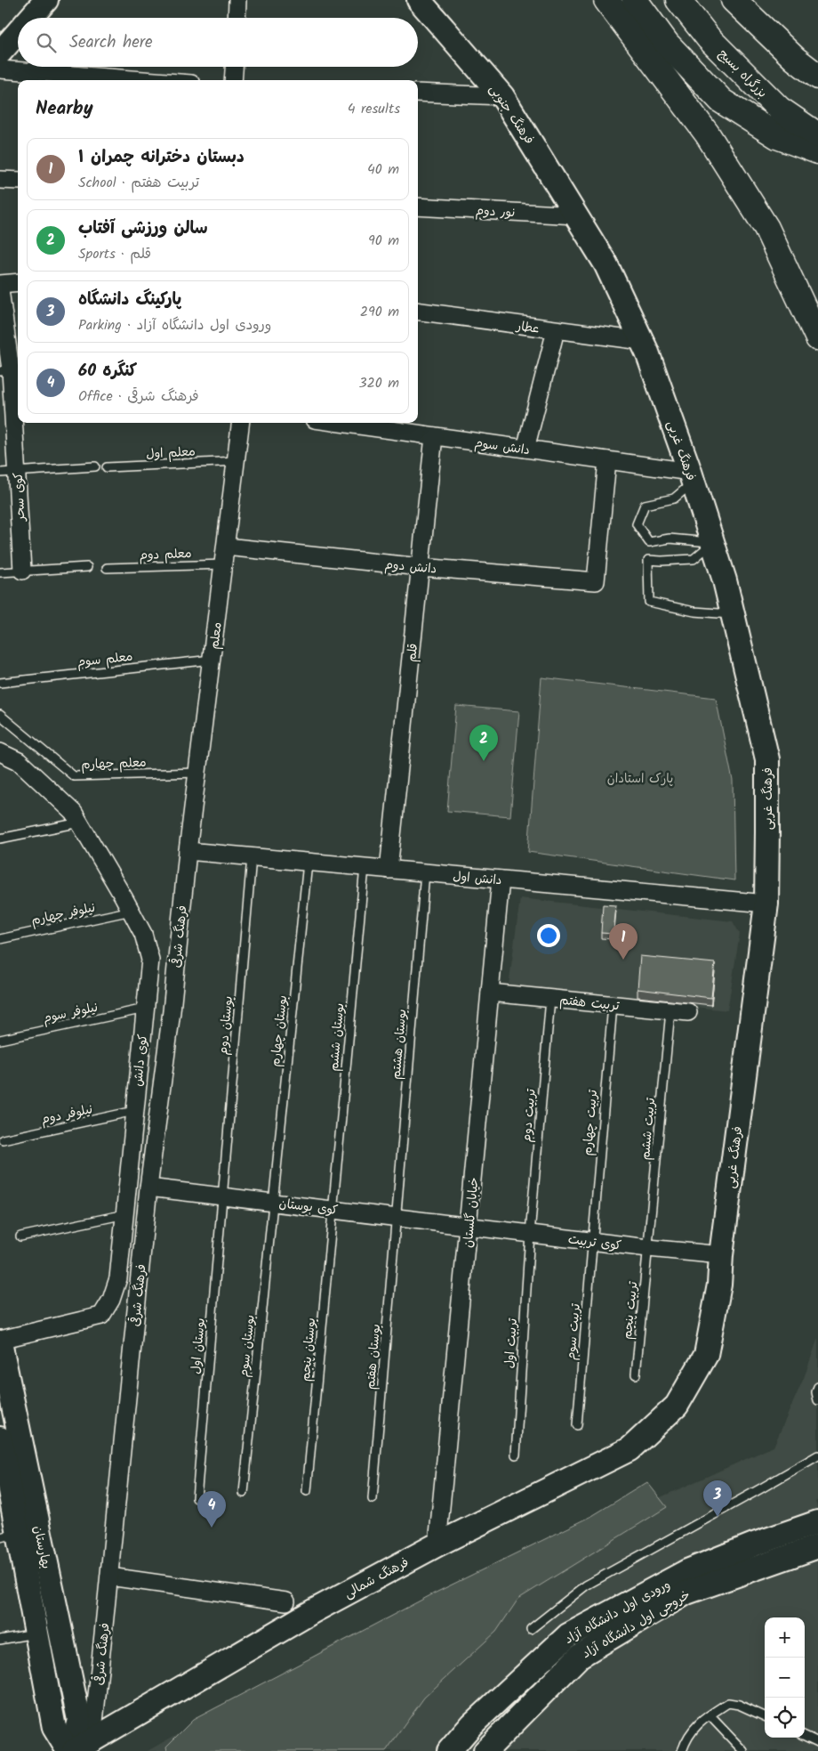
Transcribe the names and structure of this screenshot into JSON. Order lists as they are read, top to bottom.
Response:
{
  "streets": {
    "highway": ["بزرگراه بسیج"],
    "street": [
      "فرهنگ جنوبی",
      "نور دوم",
      "عطار",
      "دانش سوم",
      "فرهنگ غربی",
      "کوی سحر",
      "دانش دوم",
      "معلم",
      "قلم",
      "دانش اول",
      "فرهنگ شرقی",
      "تربیت هفتم",
      "کوی دانش",
      "کوی بوستان",
      "خیابان گلستان",
      "کوی تربیت",
      "بهارستان",
      "فرهنگ شمالی",
      "ورودی اول دانشگاه آزاد",
      "خروجی اول دانشگاه آزاد"
    ],
    "lane": [
      "معلم اول",
      "معلم دوم",
      "معلم سوم",
      "معلم چهارم",
      "نیلوفر چهارم",
      "نیلوفر سوم",
      "بوستان دوم",
      "بوستان چهارم",
      "بوستان ششم",
      "بوستان هشتم",
      "نیلوفر دوم",
      "تربیت دوم",
      "تربیت چهارم",
      "تربیت ششم",
      "تربیت پنجم",
      "تربیت سوم",
      "تربیت اول",
      "بوستان اول",
      "بوستان سوم",
      "بوستان پنجم",
      "بوستان هفتم"
    ]
  },
  "crossings": [
    ["فرهنگ جنوبی", "نور دوم"],
    ["فرهنگ جنوبی", "فرهنگ غربی"],
    ["نور دوم", "فرهنگ غربی"],
    ["عطار", "فرهنگ غربی"],
    ["دانش سوم", "فرهنگ غربی"],
    ["دانش سوم", "دانش دوم"],
    ["دانش سوم", "قلم"],
    ["فرهنگ غربی", "دانش اول"],
    ["فرهنگ غربی", "کوی تربیت"],
    ["فرهنگ غربی", "فرهنگ شمالی"],
    ["معلم اول", "معلم"],
    ["معلم دوم", "معلم"],
    ["دانش دوم", "معلم"],
    ["دانش دوم", "قلم"],
    ["معلم", "معلم سوم"],
    ["معلم", "معلم چهارم"],
    ["معلم", "دانش اول"],
    ["معلم", "فرهنگ شرقی"],
    ["قلم", "دانش اول"],
    ["دانش اول", "فرهنگ شرقی"],
    ["دانش اول", "بوستان دوم"],
    ["دانش اول", "بوستان چهارم"],
    ["دانش اول", "بوستان ششم"],
    ["دانش اول", "بوستان هشتم"],
    ["دانش اول", "خیابان گلستان"],
    ["نیلوفر چهارم", "کوی دانش"],
    ["فرهنگ شرقی", "کوی بوستان"],
    ["فرهنگ شرقی", "بهارستان"],
    ["فرهنگ شرقی", "فرهنگ شمالی"],
    ["تربیت هفتم", "تربیت دوم"],
    ["تربیت هفتم", "تربیت چهارم"],
    ["تربیت هفتم", "تربیت ششم"],
    ["تربیت هفتم", "خیابان گلستان"],
    ["نیلوفر سوم", "کوی دانش"],
    ["بوستان دوم", "کوی بوستان"],
    ["بوستان دوم", "بوستان اول"],
    ["بوستان چهارم", "کوی بوستان"],
    ["بوستان چهارم", "بوستان سوم"],
    ["بوستان ششم", "کوی بوستان"],
    ["بوستان ششم", "بوستان پنجم"],
    ["بوستان هشتم", "کوی بوستان"],
    ["بوستان هشتم", "بوستان هفتم"],
    ["کوی دانش", "نیلوفر دوم"],
    ["کوی دانش", "بهارستان"],
    ["تربیت دوم", "کوی تربیت"],
    ["تربیت دوم", "تربیت اول"],
    ["تربیت چهارم", "کوی تربیت"],
    ["تربیت چهارم", "تربیت سوم"],
    ["تربیت ششم", "کوی تربیت"],
    ["تربیت ششم", "تربیت پنجم"],
    ["کوی بوستان", "خیابان گلستان"],
    ["کوی بوستان", "کوی تربیت"],
    ["کوی بوستان", "بوستان اول"],
    ["کوی بوستان", "بوستان سوم"],
    ["کوی بوستان", "بوستان پنجم"],
    ["کوی بوستان", "بوستان هفتم"],
    ["خیابان گلستان", "کوی تربیت"],
    ["خیابان گلستان", "فرهنگ شمالی"],
    ["کوی تربیت", "تربیت پنجم"],
    ["کوی تربیت", "تربیت سوم"],
    ["کوی تربیت", "تربیت اول"],
    ["بهارستان", "فرهنگ شمالی"]
  ],
  "parks": ["پارک استادان"],
  "page": {
    "search": "Search here",
    "heading": ["Nearby", "4 results"],
    "list": [
      {
        "mark": "1",
        "name": "دبستان دخترانه چمران ۱",
        "note": "School · تربیت هفتم",
        "value": "40 m"
      },
      {
        "mark": "2",
        "name": "سالن ورزشی آفتاب",
        "note": "Sports · قلم",
        "value": "90 m"
      },
      {
        "mark": "3",
        "name": "پارکینگ دانشگاه",
        "note": "Parking · ورودی اول دانشگاه آزاد",
        "value": "290 m"
      },
      {
        "mark": "4",
        "name": "کنگره 60",
        "note": "Office · فرهنگ شرقی",
        "value": "320 m"
      }
    ],
    "pins": [
      "2",
      "1",
      "3",
      "4"
    ],
    "map_buttons": ["+", "−"]
  }
}
